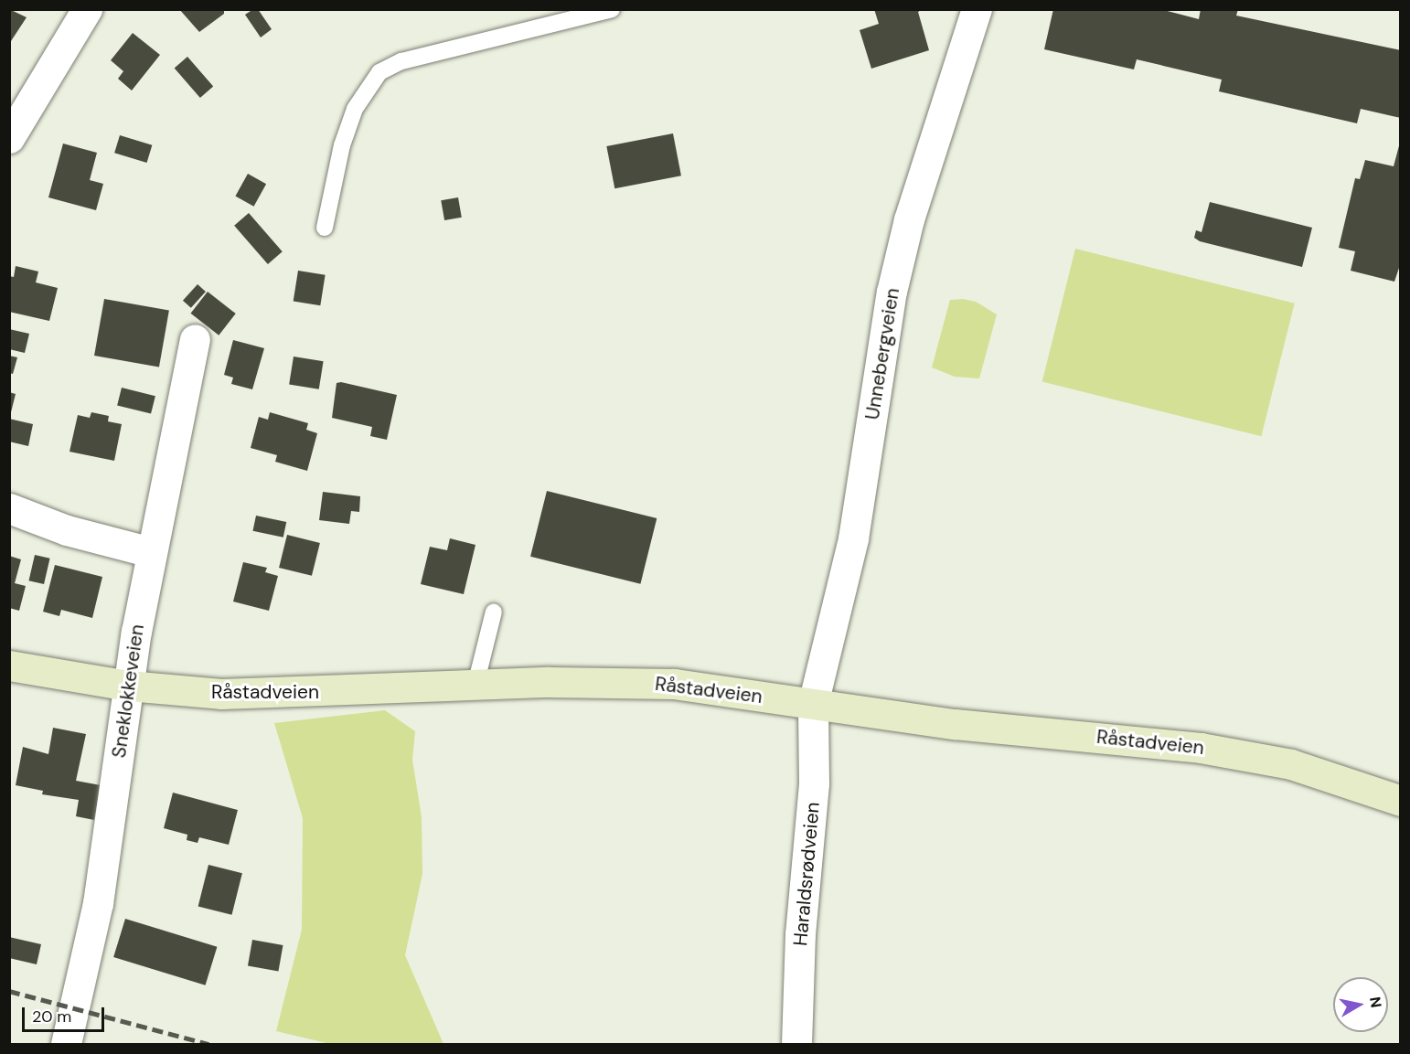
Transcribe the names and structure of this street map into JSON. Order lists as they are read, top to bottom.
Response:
{
  "streets": {
    "main road": ["Råstadveien"],
    "street": ["Unnebergveien", "Sneklokkeveien", "Haraldsrødveien"]
  },
  "crossings": [
    ["Unnebergveien", "Råstadveien"],
    ["Unnebergveien", "Haraldsrødveien"],
    ["Råstadveien", "Sneklokkeveien"],
    ["Råstadveien", "Haraldsrødveien"]
  ],
  "scale_bar": "20 m",
  "north": "right"
}
